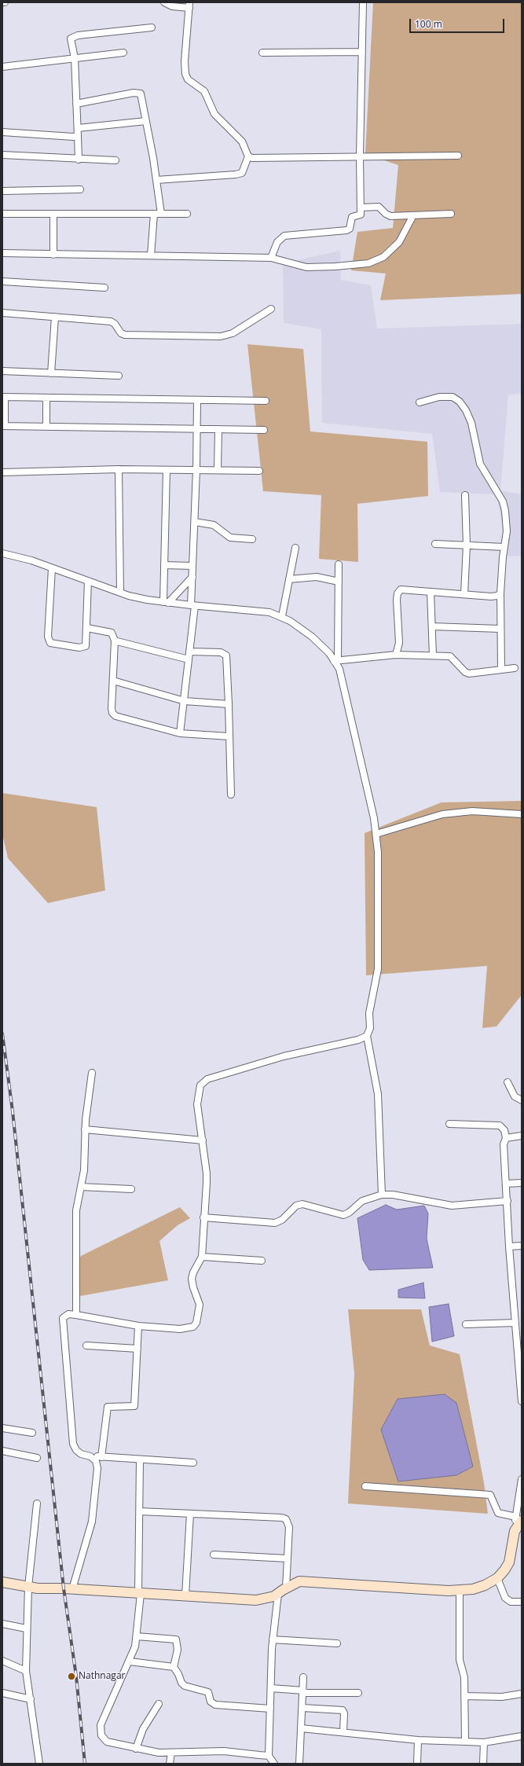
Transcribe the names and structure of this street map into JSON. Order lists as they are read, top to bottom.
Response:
{
  "places": ["Nathnagar"],
  "scale_bar": "100 m"
}
